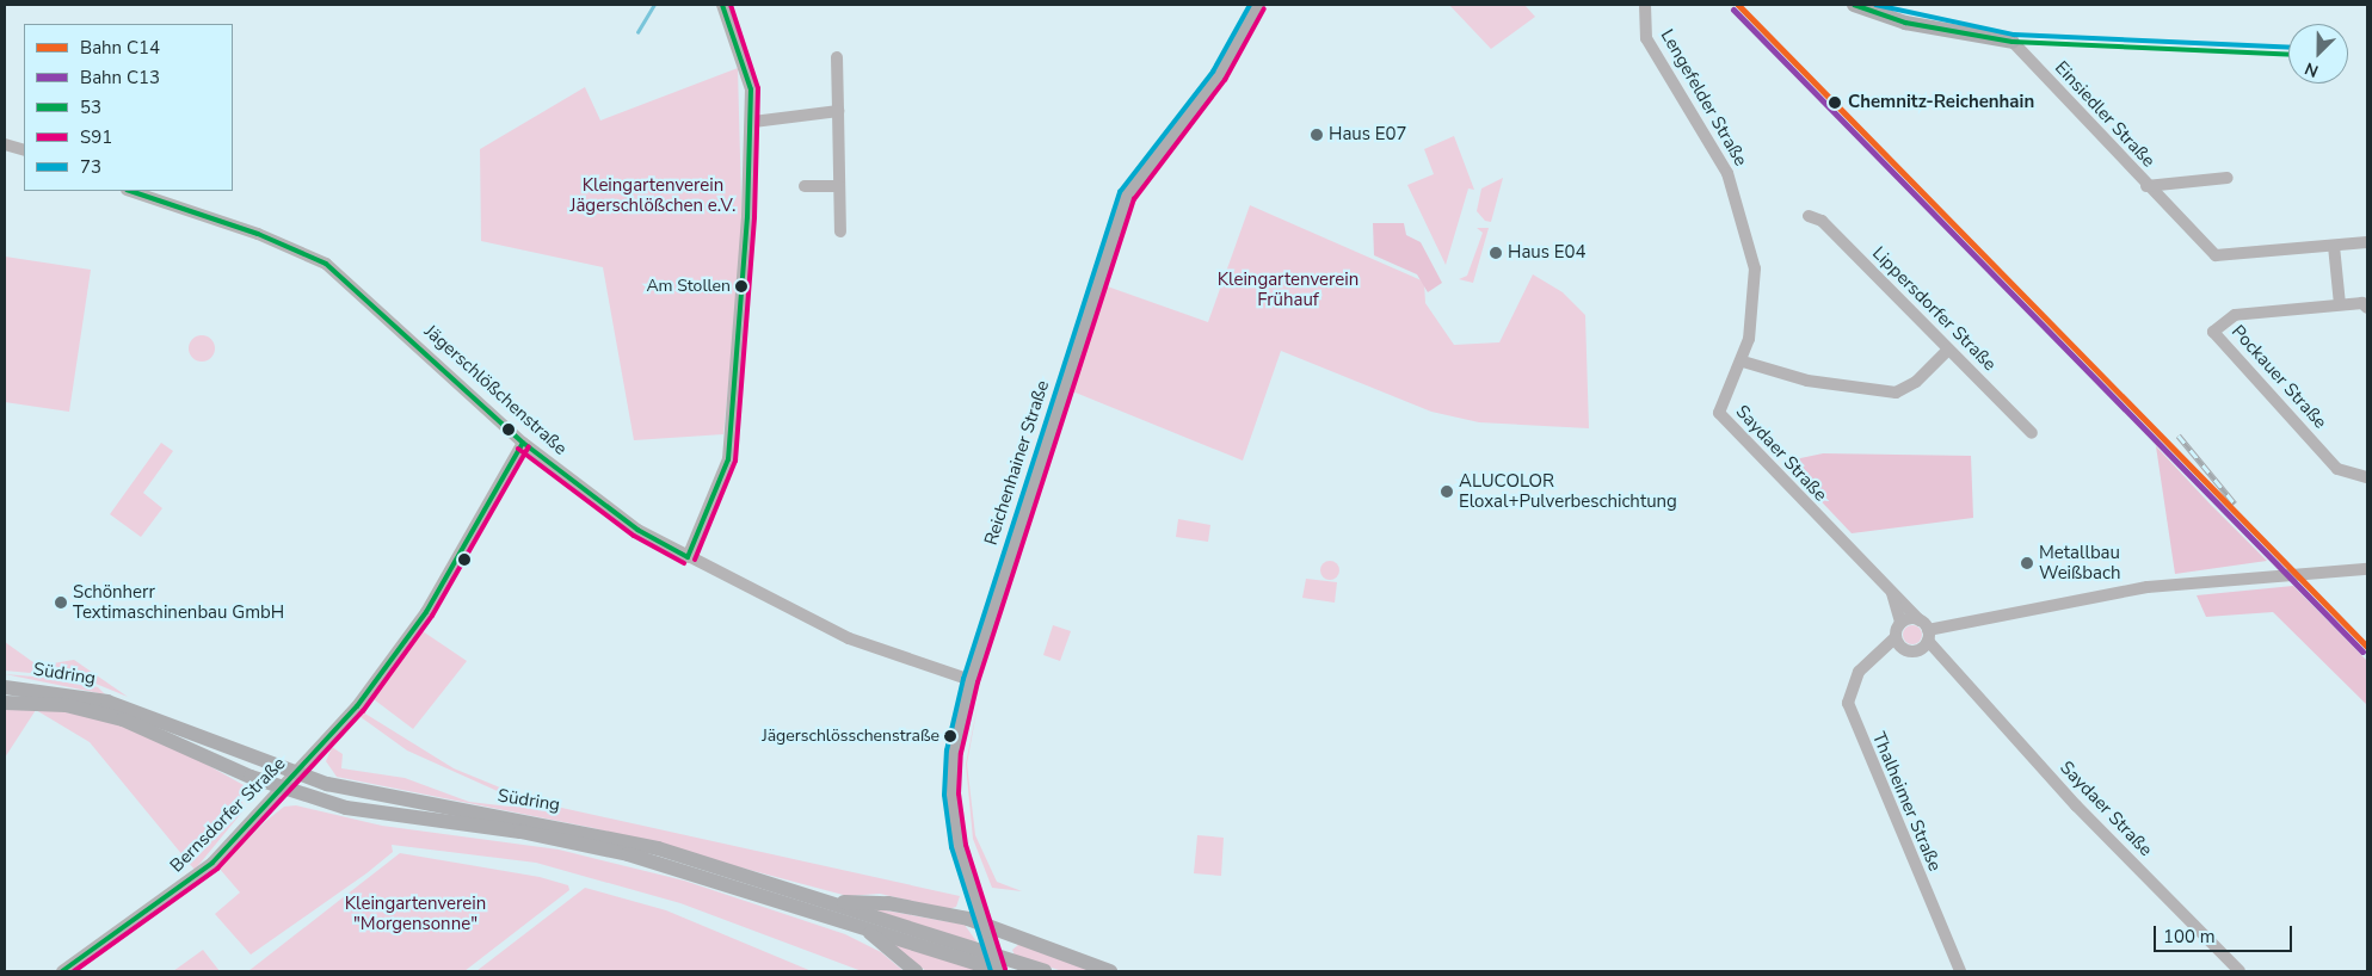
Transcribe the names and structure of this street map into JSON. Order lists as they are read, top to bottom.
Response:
{
  "streets": {
    "main road": ["Reichenhainer Straße", "Südring"],
    "street": [
      "Lengefelder Straße",
      "Einsiedler Straße",
      "Lippersdorfer Straße",
      "Pockauer Straße",
      "Jägerschlößchenstraße",
      "Saydaer Straße",
      "Thalheimer Straße",
      "Bernsdorfer Straße"
    ]
  },
  "crossings": [
    ["Lengefelder Straße", "Saydaer Straße"],
    ["Jägerschlößchenstraße", "Reichenhainer Straße"],
    ["Jägerschlößchenstraße", "Bernsdorfer Straße"],
    ["Reichenhainer Straße", "Südring"],
    ["Südring", "Bernsdorfer Straße"]
  ],
  "parks": ["Kleingartenverein Jägerschlößchen e.V.", "Kleingartenverein Frühauf", "Kleingartenverein \"Morgensonne\""],
  "places": [
    "Chemnitz-Reichenhain",
    "Haus E07",
    "Haus E04",
    "Am Stollen",
    "ALUCOLOR Eloxal+Pulverbeschichtung",
    "Metallbau Weißbach",
    "Schönherr Textimaschinenbau GmbH",
    "Jägerschlösschenstraße"
  ],
  "lines": [
    "rail line C14",
    "transit line 53",
    "transit line S91",
    "transit line 73",
    "rail line C13"
  ],
  "legend": [
    "Bahn C14",
    "Bahn C13",
    "53",
    "S91",
    "73"
  ],
  "scale_bar": "100 m",
  "north": "bottom left"
}
